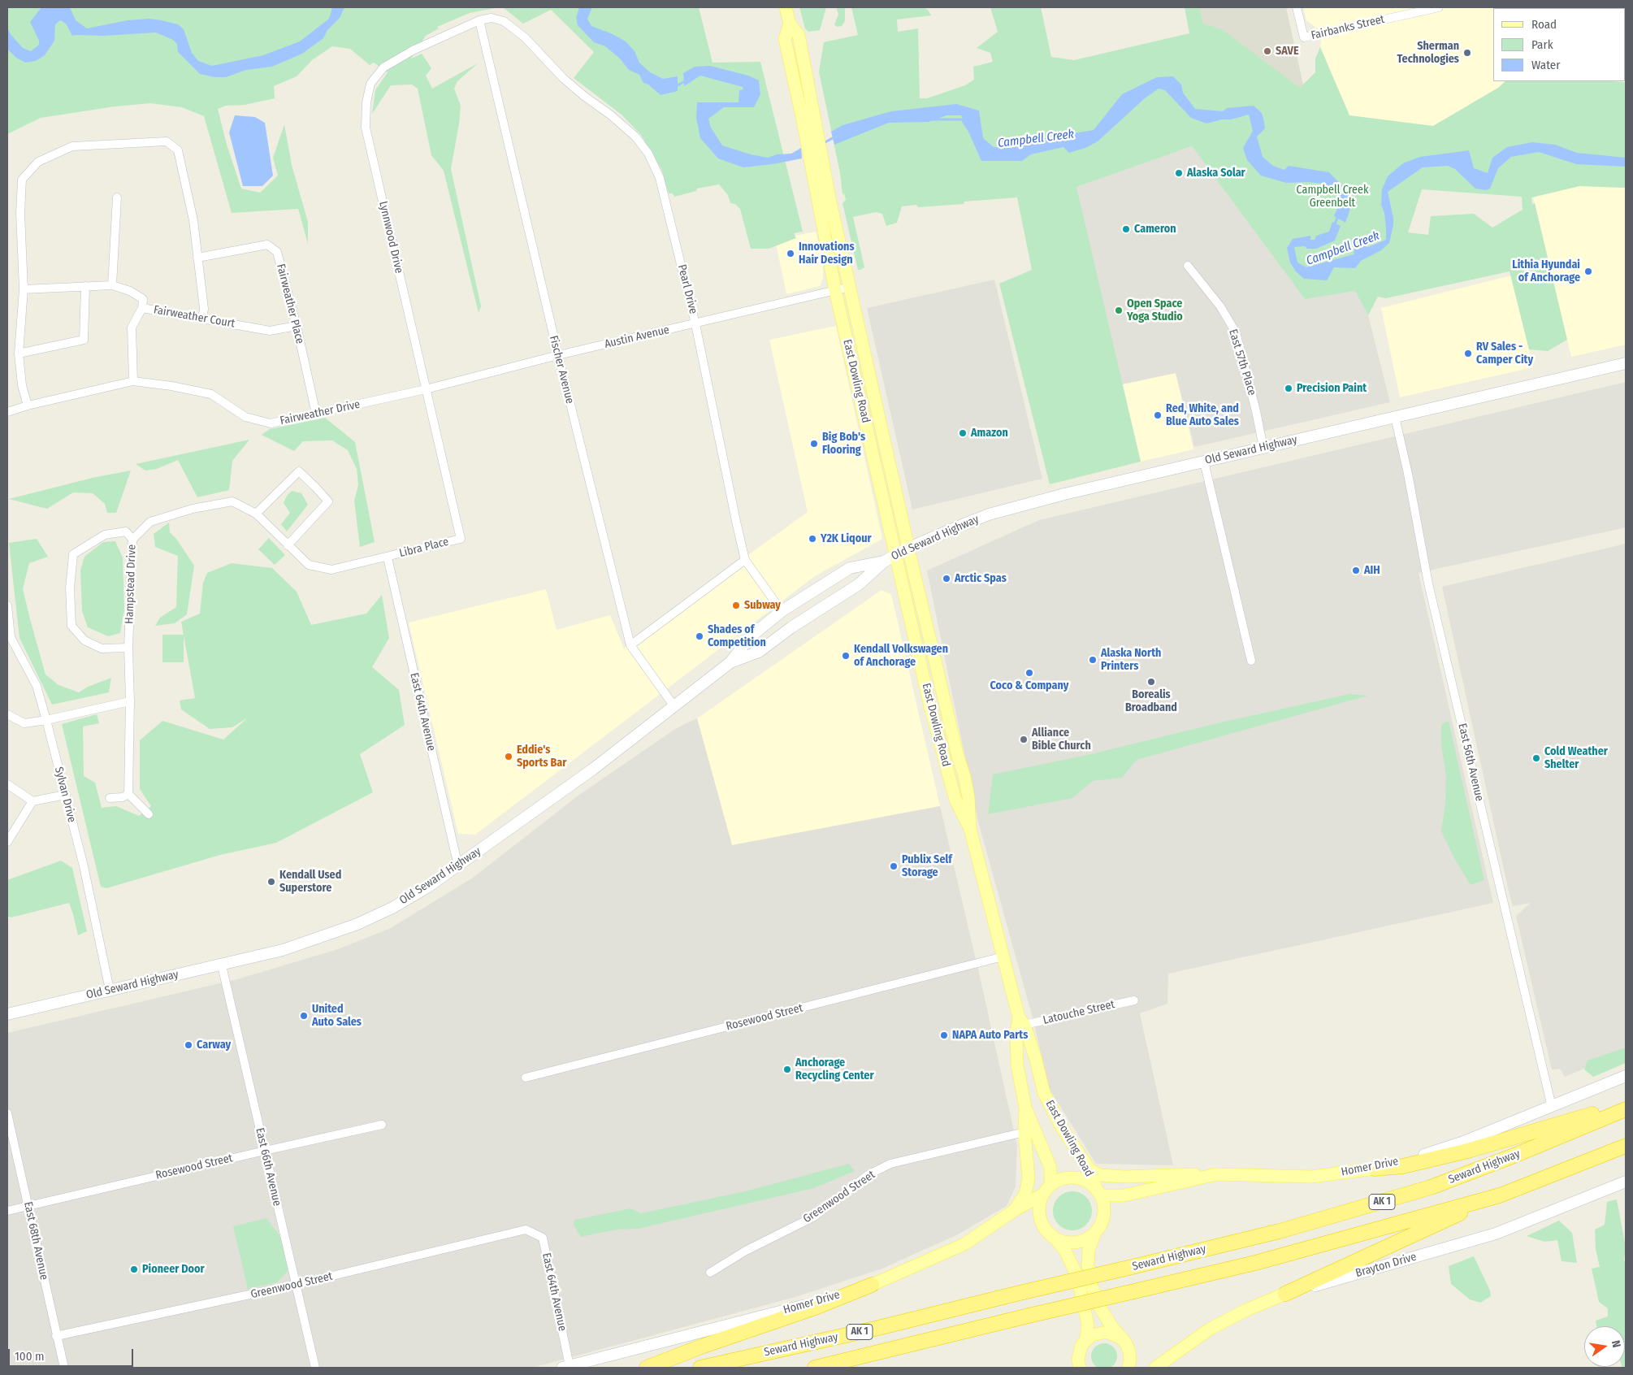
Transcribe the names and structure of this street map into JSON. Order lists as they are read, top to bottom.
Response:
{
  "streets": {
    "highway": ["Seward Highway", "AK 1"],
    "main road": [
      "East Dowling Road",
      "Old Seward Highway",
      "Homer Drive",
      "Brayton Drive"
    ],
    "street": [
      "Fairbanks Street",
      "Lynnwood Drive",
      "Pearl Drive",
      "Fairweather Place",
      "Fairweather Court",
      "Austin Avenue",
      "East 57th Place",
      "Fischer Avenue",
      "Fairweather Drive",
      "Libra Place",
      "Hampstead Drive",
      "East 64th Avenue",
      "East 56th Avenue",
      "Sylvan Drive",
      "Latouche Street",
      "Rosewood Street",
      "East 66th Avenue",
      "Greenwood Street",
      "East 68th Avenue"
    ]
  },
  "crossings": [
    ["Lynnwood Drive", "Pearl Drive"],
    ["Lynnwood Drive", "Austin Avenue"],
    ["Lynnwood Drive", "Fischer Avenue"],
    ["Lynnwood Drive", "Fairweather Drive"],
    ["Lynnwood Drive", "Libra Place"],
    ["Pearl Drive", "Austin Avenue"],
    ["Pearl Drive", "Old Seward Highway"],
    ["Fairweather Place", "Fairweather Court"],
    ["Fairweather Place", "Fairweather Drive"],
    ["Fairweather Court", "Fairweather Drive"],
    ["Austin Avenue", "Fischer Avenue"],
    ["Austin Avenue", "East Dowling Road"],
    ["Austin Avenue", "Fairweather Drive"],
    ["East 57th Place", "Old Seward Highway"],
    ["Fischer Avenue", "Old Seward Highway"],
    ["East Dowling Road", "Old Seward Highway"],
    ["East Dowling Road", "Latouche Street"],
    ["East Dowling Road", "Rosewood Street"],
    ["East Dowling Road", "Homer Drive"],
    ["Old Seward Highway", "East 64th Avenue"],
    ["Old Seward Highway", "East 56th Avenue"],
    ["Old Seward Highway", "Sylvan Drive"],
    ["Old Seward Highway", "East 66th Avenue"],
    ["Libra Place", "Hampstead Drive"],
    ["Libra Place", "East 64th Avenue"],
    ["Hampstead Drive", "East 64th Avenue"],
    ["East 64th Avenue", "Homer Drive"],
    ["East 64th Avenue", "Greenwood Street"],
    ["East 56th Avenue", "Homer Drive"],
    ["Rosewood Street", "East 66th Avenue"],
    ["Rosewood Street", "East 68th Avenue"],
    ["East 66th Avenue", "Greenwood Street"],
    ["Greenwood Street", "East 68th Avenue"]
  ],
  "water": ["Campbell Creek"],
  "parks": ["Campbell Creek Greenbelt"],
  "places": [
    "SAVE",
    "Sherman Technologies",
    "Alaska Solar",
    "Cameron",
    "Innovations Hair Design",
    "Lithia Hyundai of Anchorage",
    "Open Space Yoga Studio",
    "RV Sales - Camper City",
    "Precision Paint",
    "Red, White, and Blue Auto Sales",
    "Amazon",
    "Big Bob's Flooring",
    "Y2K Liqour",
    "AIH",
    "Arctic Spas",
    "Subway",
    "Shades of Competition",
    "Kendall Volkswagen of Anchorage",
    "Alaska North Printers",
    "Coco & Company",
    "Borealis Broadband",
    "Alliance Bible Church",
    "Eddie's Sports Bar",
    "Cold Weather Shelter",
    "Publix Self Storage",
    "Kendall Used Superstore",
    "United Auto Sales",
    "NAPA Auto Parts",
    "Carway",
    "Anchorage Recycling Center",
    "Pioneer Door"
  ],
  "legend": ["Road", "Park", "Water"],
  "scale_bar": "100 m",
  "north": "right"
}
